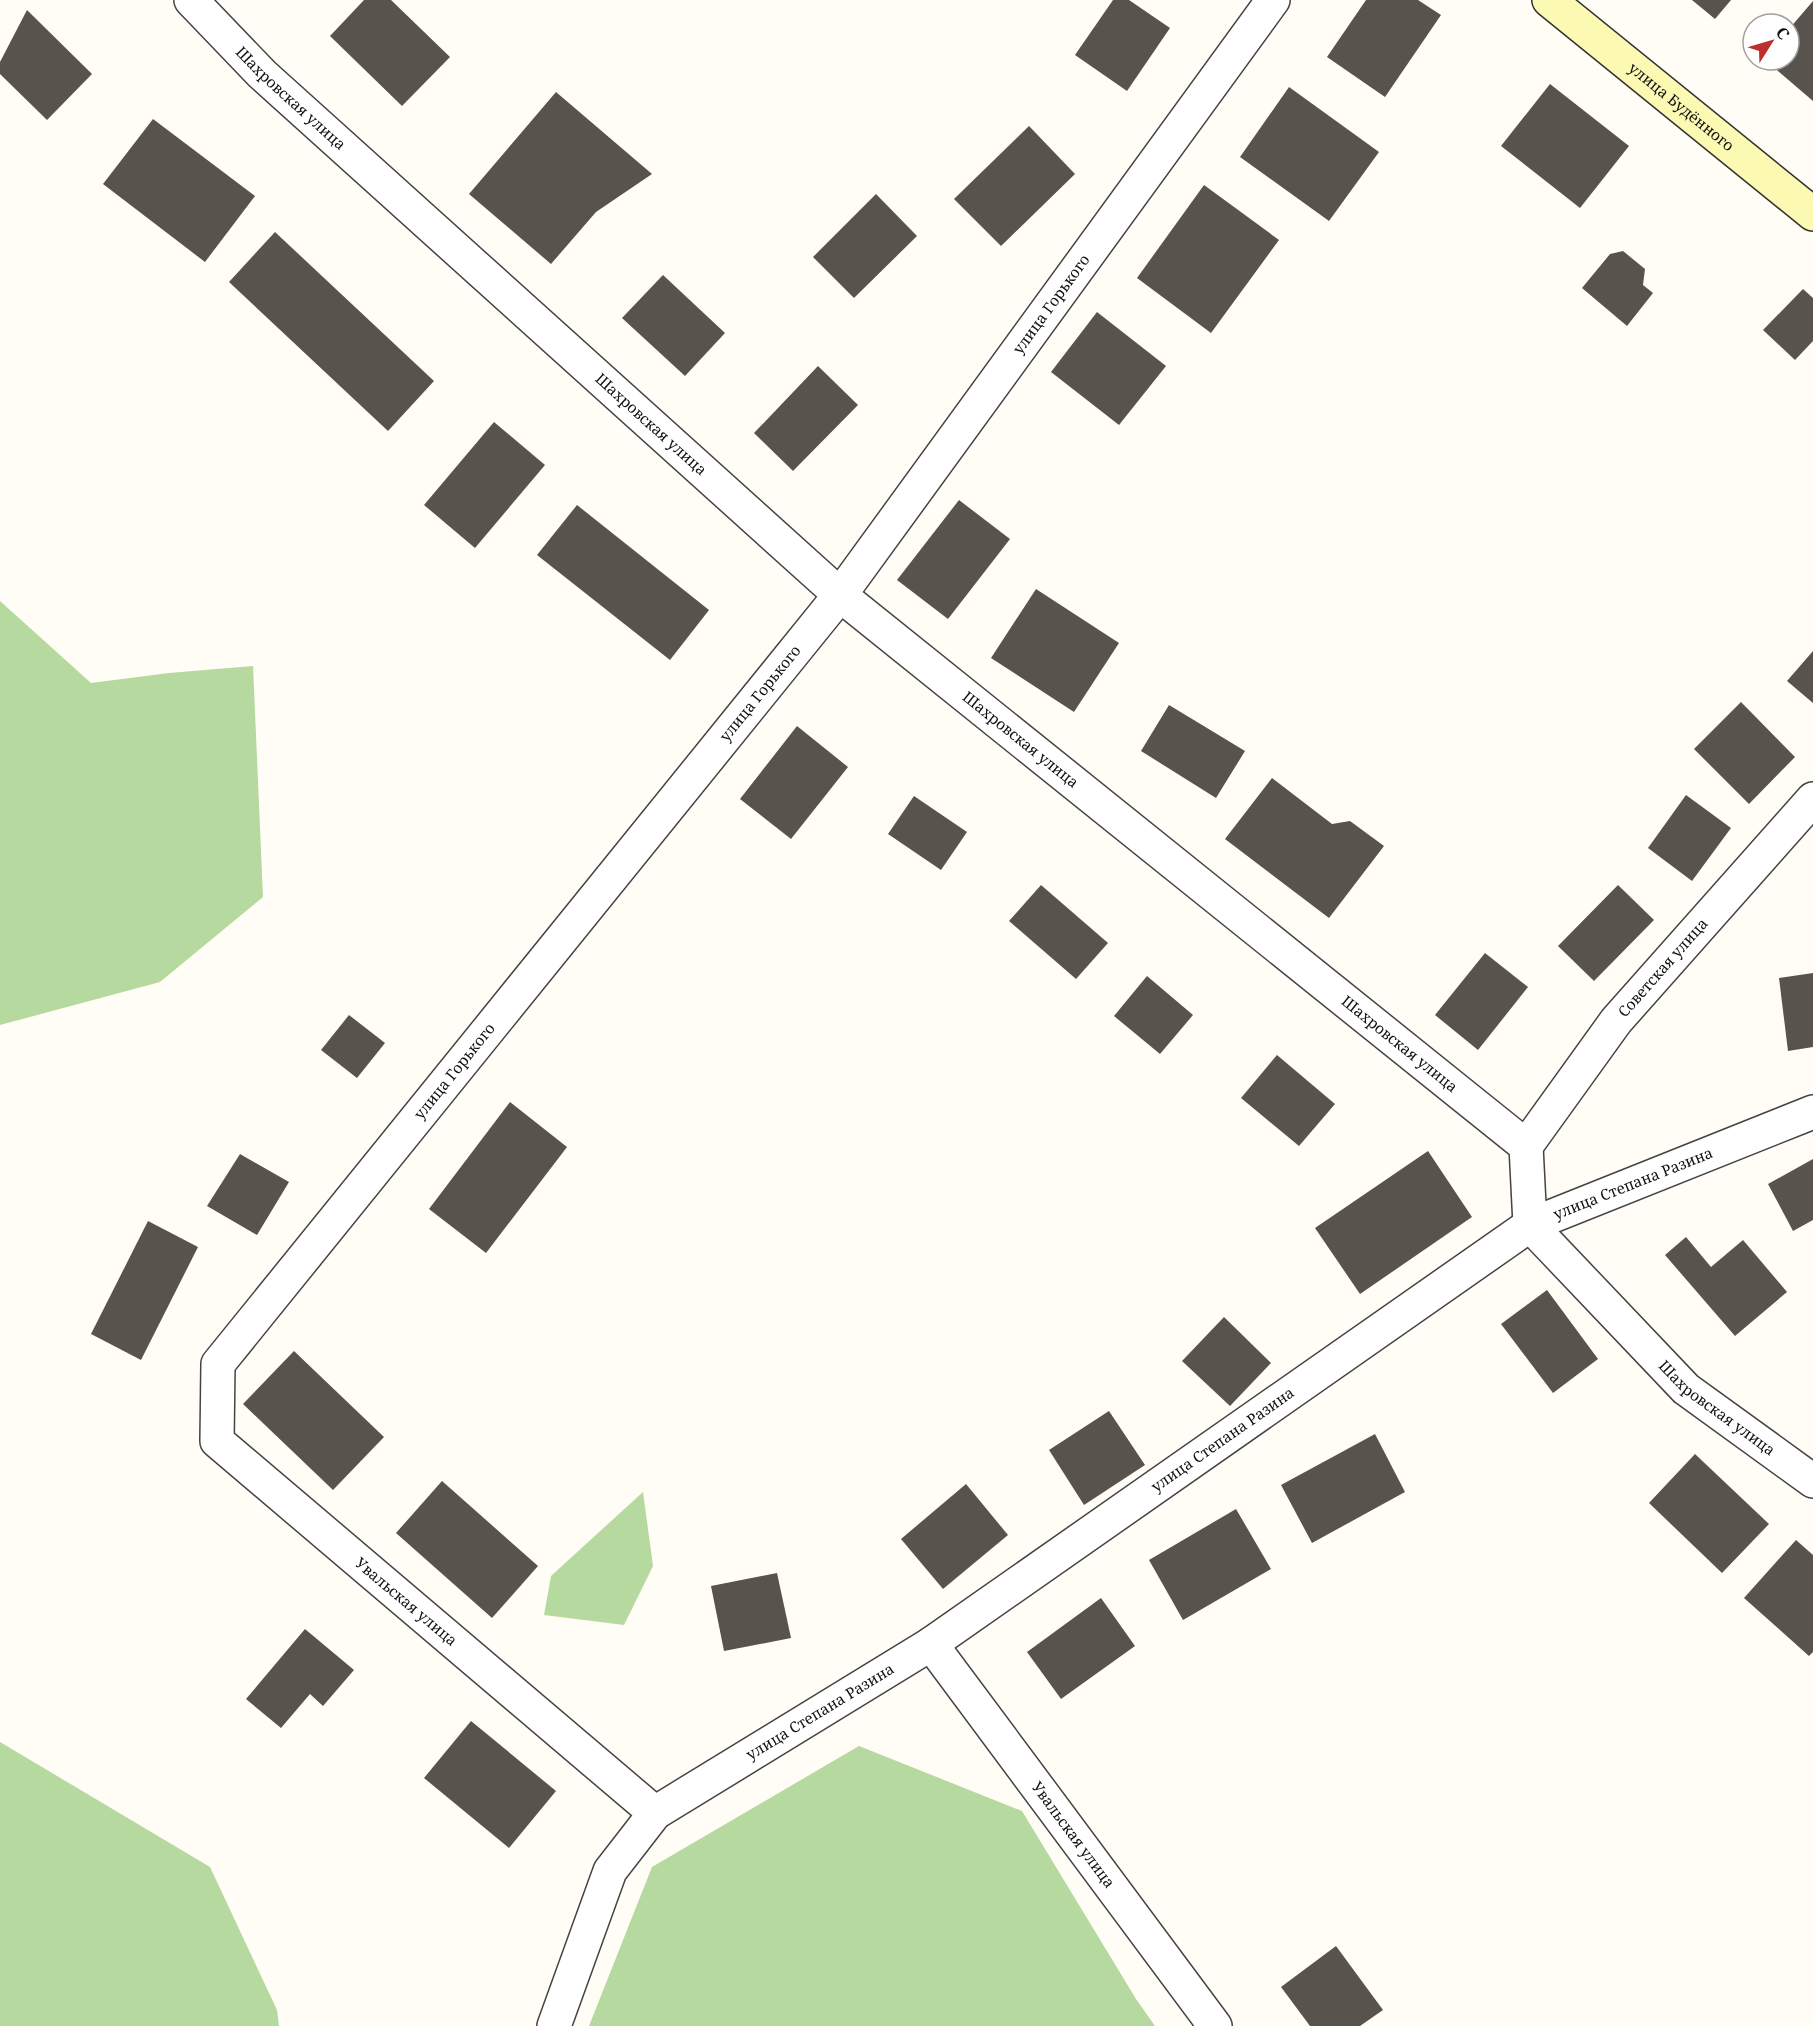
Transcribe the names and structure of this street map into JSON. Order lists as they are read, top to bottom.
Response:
{
  "streets": {
    "street": [
      "Шахровская улица",
      "улица Будённого",
      "улица Горького",
      "Советская улица",
      "улица Степана Разина",
      "Увальская улица"
    ]
  },
  "crossings": [
    ["Шахровская улица", "улица Горького"],
    ["Шахровская улица", "Советская улица"],
    ["Шахровская улица", "улица Степана Разина"],
    ["улица Горького", "Увальская улица"],
    ["улица Степана Разина", "Увальская улица"]
  ],
  "north": "top right"
}
